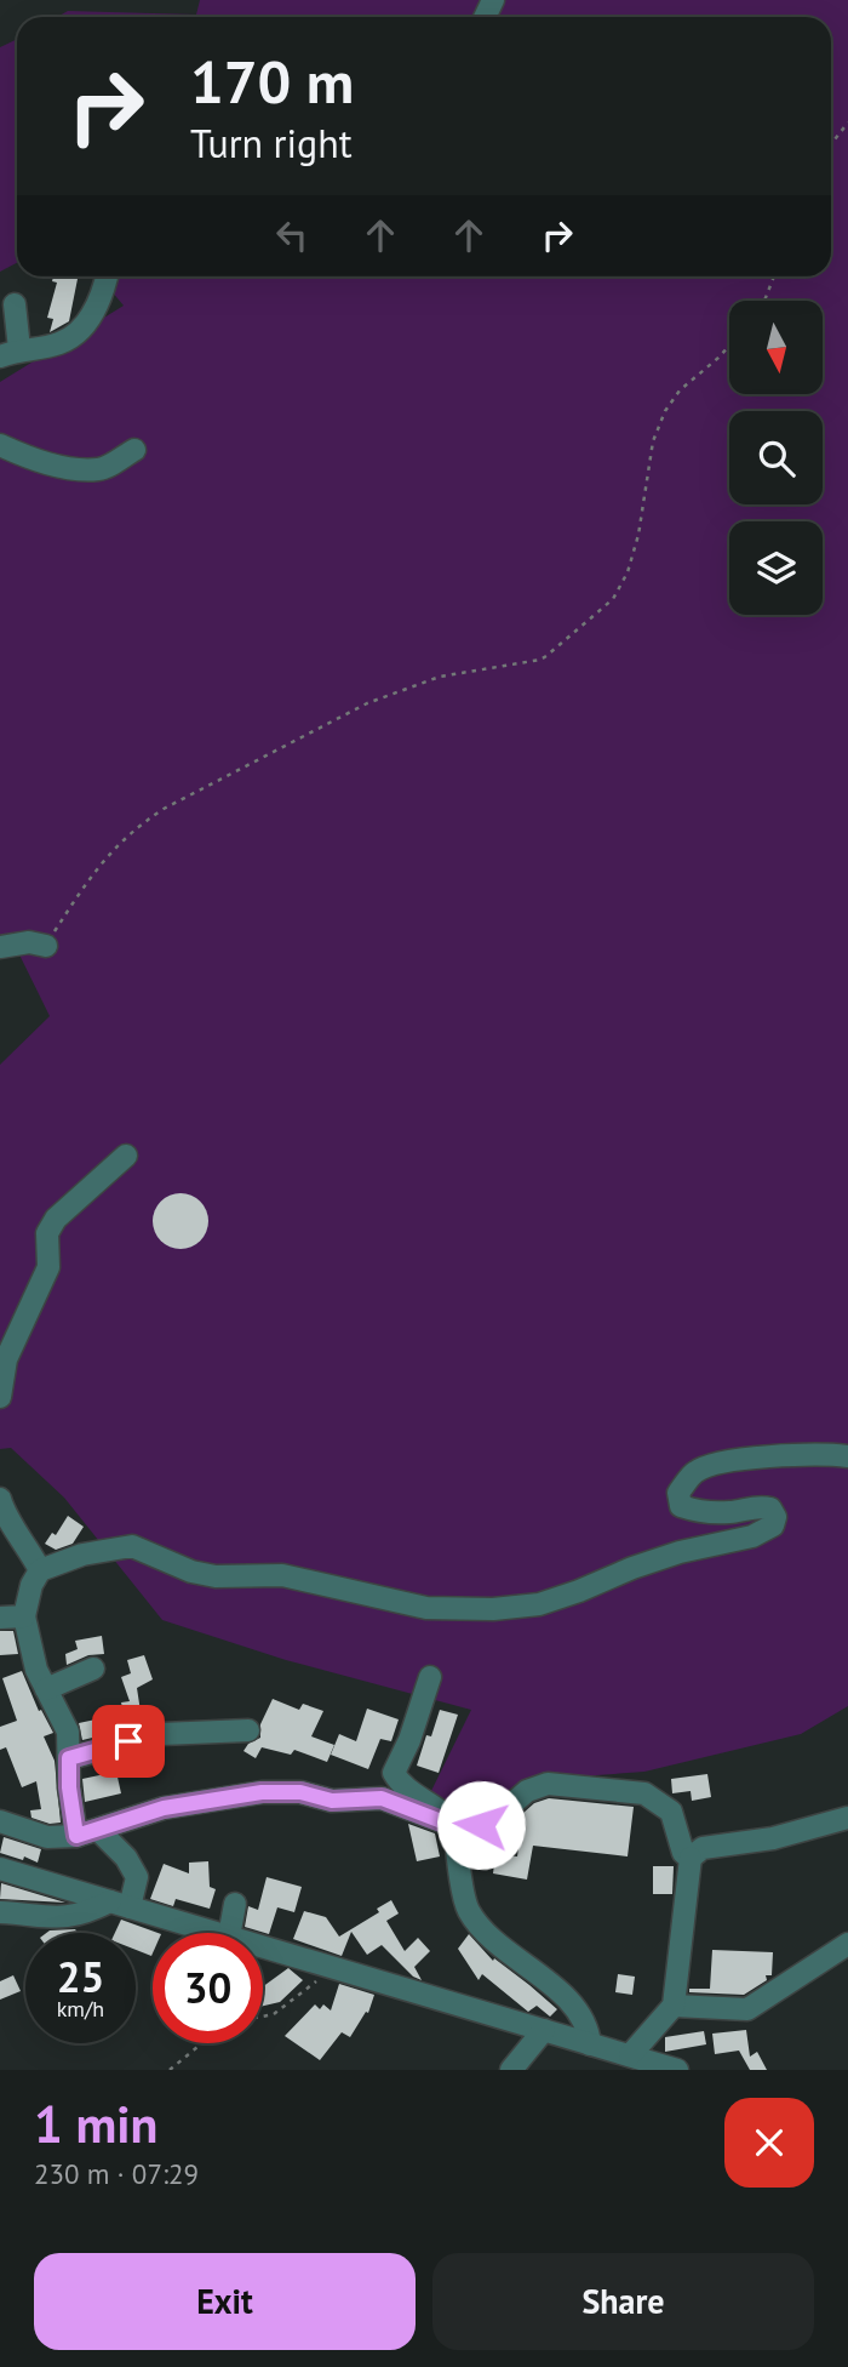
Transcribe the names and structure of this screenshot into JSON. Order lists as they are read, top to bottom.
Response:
{
  "north": "bottom",
  "page": {
    "turn": ["170 m", "Turn right"],
    "speed": "25 km/h",
    "limit": "30",
    "heading": ["1 min", "230 m · 07:29"],
    "buttons": ["Exit", "Share"]
  }
}
